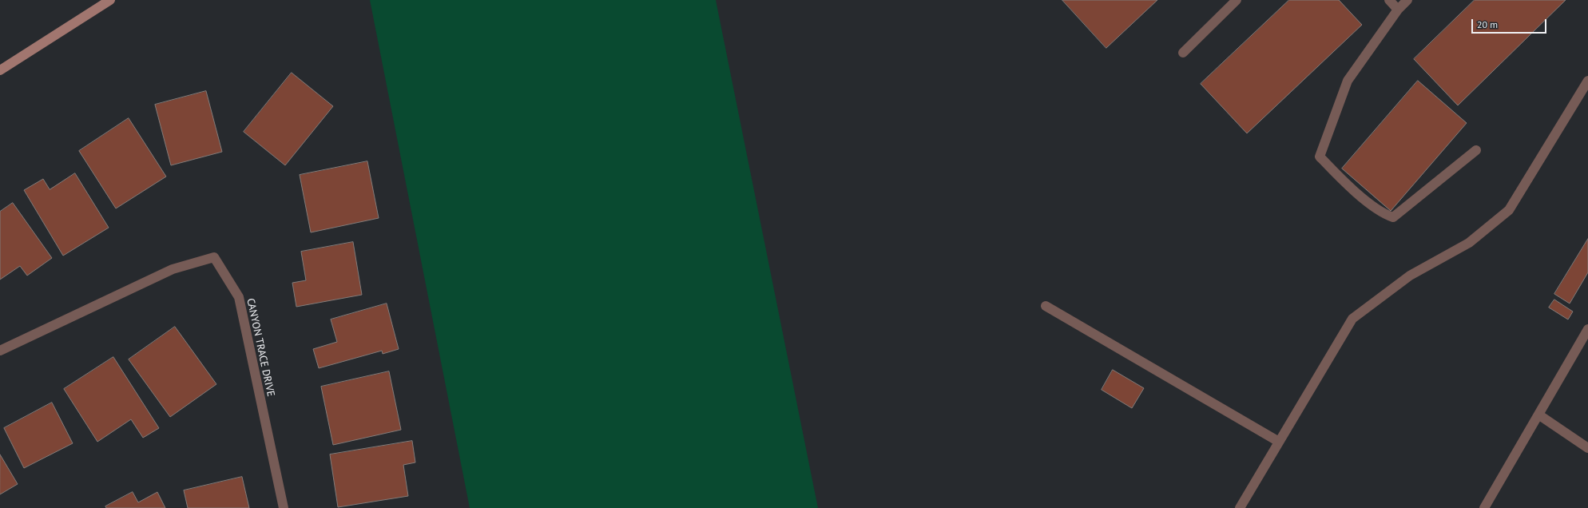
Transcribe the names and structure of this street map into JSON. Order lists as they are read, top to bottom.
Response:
{
  "streets": {
    "street": ["CANYON TRACE DRIVE"]
  },
  "scale_bar": "20 m"
}
